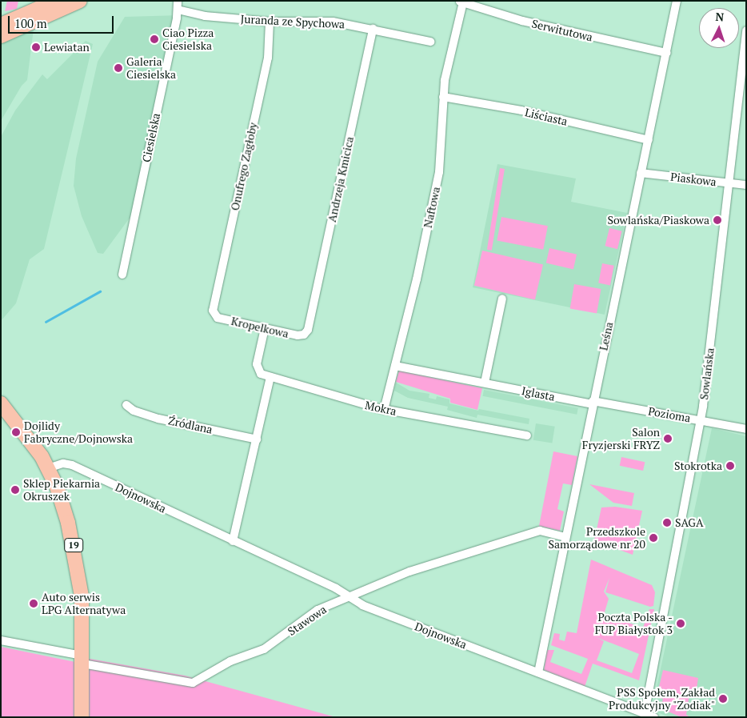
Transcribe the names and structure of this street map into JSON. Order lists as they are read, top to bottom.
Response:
{
  "streets": {
    "highway": ["19"],
    "street": [
      "Juranda ze Spychowa",
      "Serwitutowa",
      "Liściasta",
      "Ciesielska",
      "Onufrego Zagłoby",
      "Andrzeja Kmicica",
      "Piaskowa",
      "Naftowa",
      "Kropelkowa",
      "Leśna",
      "Sowlańska",
      "Iglasta",
      "Mokra",
      "Pozioma",
      "Źródlana",
      "Dojnowska",
      "Stawowa"
    ]
  },
  "crossings": [
    ["Juranda ze Spychowa", "Ciesielska"],
    ["Juranda ze Spychowa", "Onufrego Zagłoby"],
    ["Juranda ze Spychowa", "Andrzeja Kmicica"],
    ["Serwitutowa", "Naftowa"],
    ["Serwitutowa", "Leśna"],
    ["Liściasta", "Naftowa"],
    ["Liściasta", "Leśna"],
    ["Onufrego Zagłoby", "Kropelkowa"],
    ["Andrzeja Kmicica", "Kropelkowa"],
    ["Piaskowa", "Leśna"],
    ["Piaskowa", "Sowlańska"],
    ["Naftowa", "Iglasta"],
    ["Naftowa", "Mokra"],
    ["Leśna", "Iglasta"],
    ["Leśna", "Pozioma"],
    ["Leśna", "Dojnowska"],
    ["Leśna", "Stawowa"],
    ["Sowlańska", "Pozioma"],
    ["Sowlańska", "Dojnowska"],
    ["Iglasta", "Pozioma"],
    ["Dojnowska", "19"],
    ["Dojnowska", "Stawowa"],
    ["19", "Stawowa"]
  ],
  "places": [
    "Ciao Pizza Ciesielska",
    "Lewiatan",
    "Galeria Ciesielska",
    "Sowlańska/Piaskowa",
    "Dojlidy Fabryczne/Dojnowska",
    "Salon Fryzjerski FRYZ",
    "Stokrotka",
    "Sklep Piekarnia Okruszek",
    "SAGA",
    "Przedszkole Samorządowe nr 20",
    "Auto serwis LPG Alternatywa",
    "Poczta Polska - FUP Białystok 3",
    "PSS Społem, Zakład Produkcyjny \"Zodiak\""
  ],
  "scale_bar": "100 m",
  "north": "top"
}
